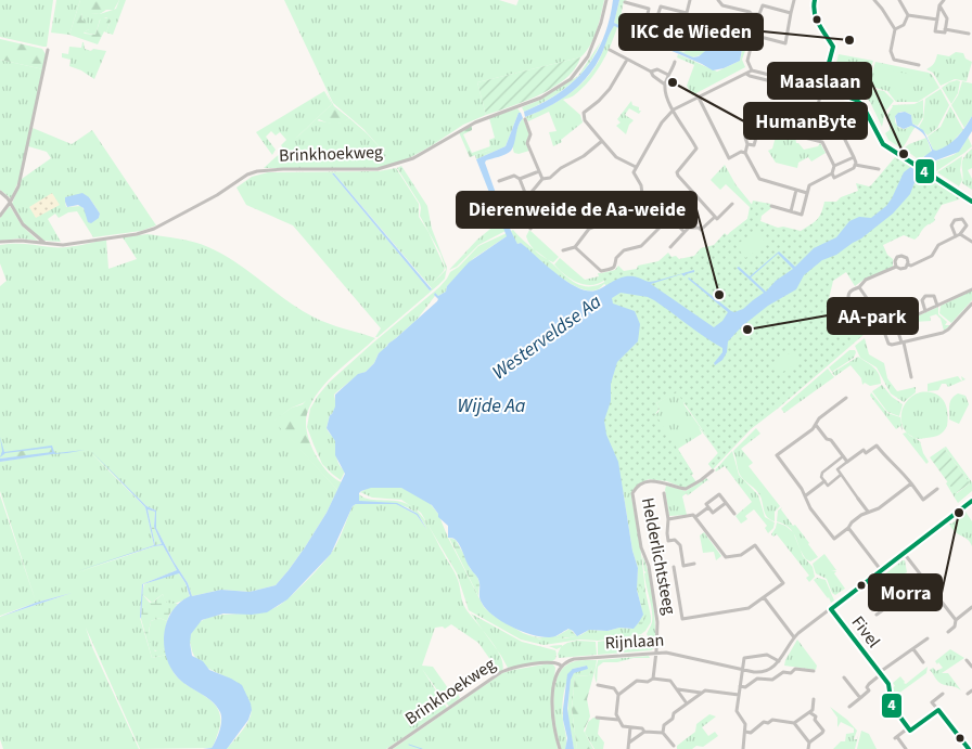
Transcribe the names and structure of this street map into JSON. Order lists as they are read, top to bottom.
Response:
{
  "streets": {
    "street": [
      "Brinkhoekweg",
      "Helderlichtsteeg",
      "Fivel",
      "Rijnlaan"
    ]
  },
  "crossings": [
    ["Brinkhoekweg", "Rijnlaan"],
    ["Helderlichtsteeg", "Rijnlaan"]
  ],
  "water": ["Westerveldse Aa", "Wijde Aa"],
  "places": [
    "IKC de Wieden",
    "HumanByte",
    "Maaslaan",
    "Dierenweide de Aa-weide",
    "AA-park",
    "Morra"
  ],
  "lines": ["transit line 4"]
}
